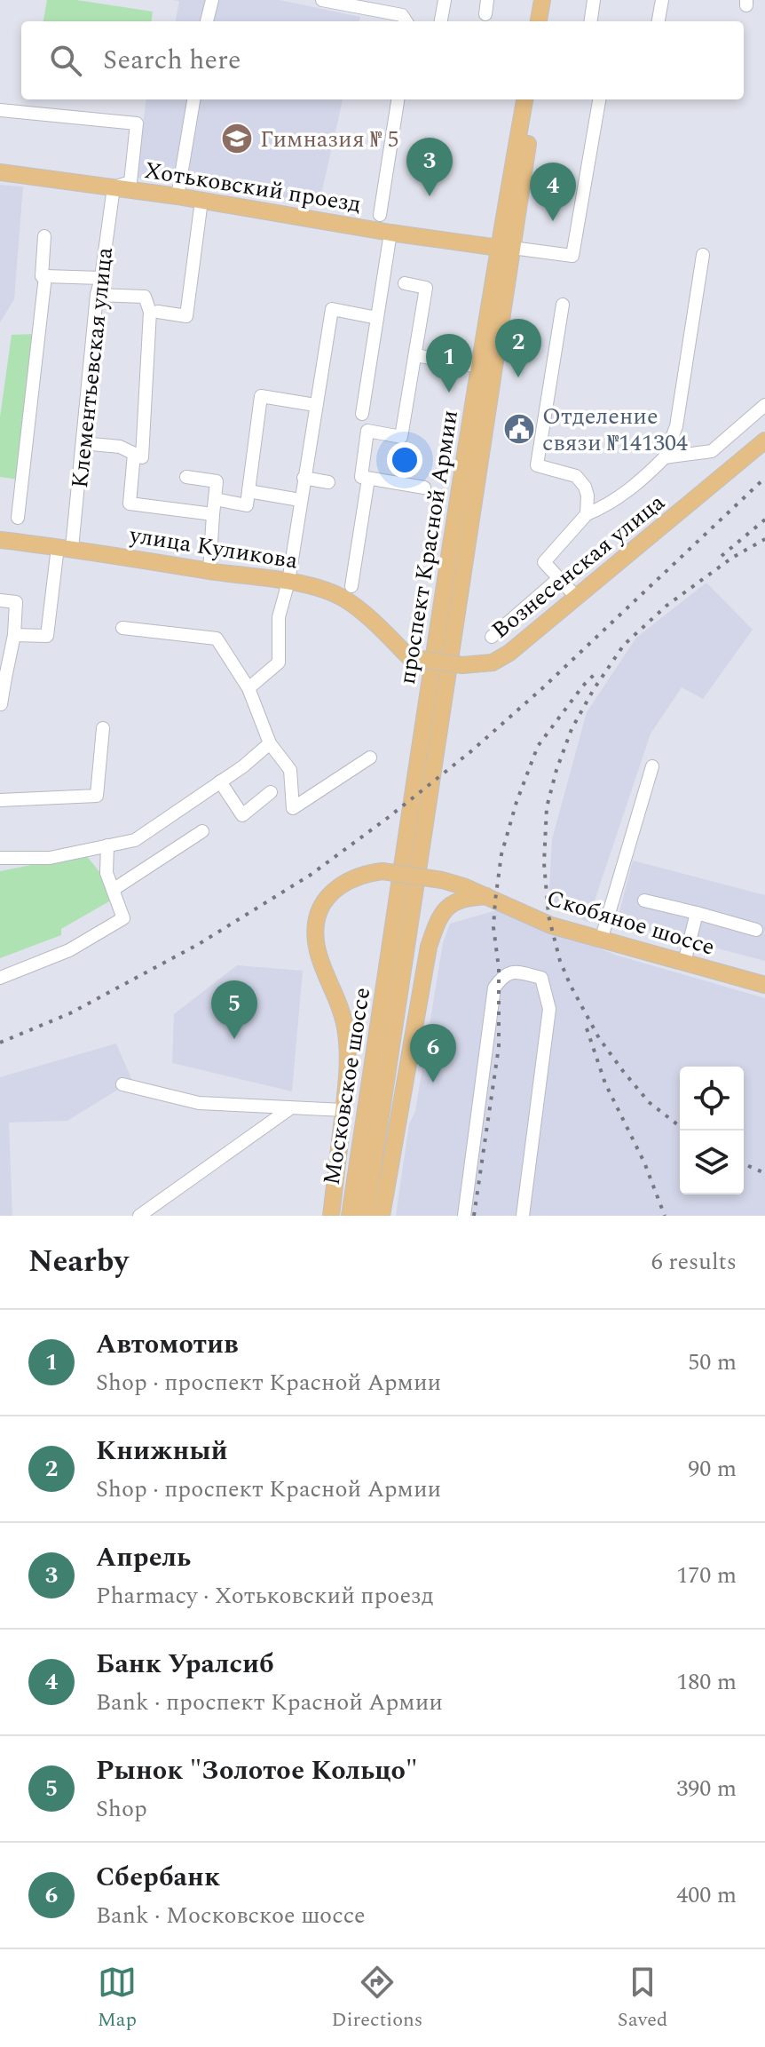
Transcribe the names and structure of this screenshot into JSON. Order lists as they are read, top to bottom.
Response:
{
  "streets": {
    "main road": [
      "Хотьковский проезд",
      "улица Куликова",
      "проспект Красной Армии",
      "Вознесенская улица",
      "Скобяное шоссе",
      "Московское шоссе"
    ],
    "street": ["Клементьевская улица"]
  },
  "crossings": [
    ["Хотьковский проезд", "Клементьевская улица"],
    ["Хотьковский проезд", "проспект Красной Армии"],
    ["Клементьевская улица", "улица Куликова"],
    ["улица Куликова", "Вознесенская улица"],
    ["проспект Красной Армии", "Московское шоссе"],
    ["Скобяное шоссе", "Московское шоссе"]
  ],
  "places": {
    "school or university": ["Гимназия № 5"],
    "public building": ["Отделение связи №141304"]
  },
  "page": {
    "search": "Search here",
    "pins": [
      "3",
      "4",
      "2",
      "1",
      "5",
      "6"
    ],
    "heading": ["Nearby", "6 results"],
    "list": [
      {
        "mark": "1",
        "name": "Автомотив",
        "note": "Shop · проспект Красной Армии",
        "value": "50 m"
      },
      {
        "mark": "2",
        "name": "Книжный",
        "note": "Shop · проспект Красной Армии",
        "value": "90 m"
      },
      {
        "mark": "3",
        "name": "Апрель",
        "note": "Pharmacy · Хотьковский проезд",
        "value": "170 m"
      },
      {
        "mark": "4",
        "name": "Банк Уралсиб",
        "note": "Bank · проспект Красной Армии",
        "value": "180 m"
      },
      {
        "mark": "5",
        "name": "Рынок \"Золотое Кольцо\"",
        "note": "Shop",
        "value": "390 m"
      },
      {
        "mark": "6",
        "name": "Сбербанк",
        "note": "Bank · Московское шоссе",
        "value": "400 m"
      }
    ],
    "nav": ["Map", "Directions", "Saved"]
  }
}
